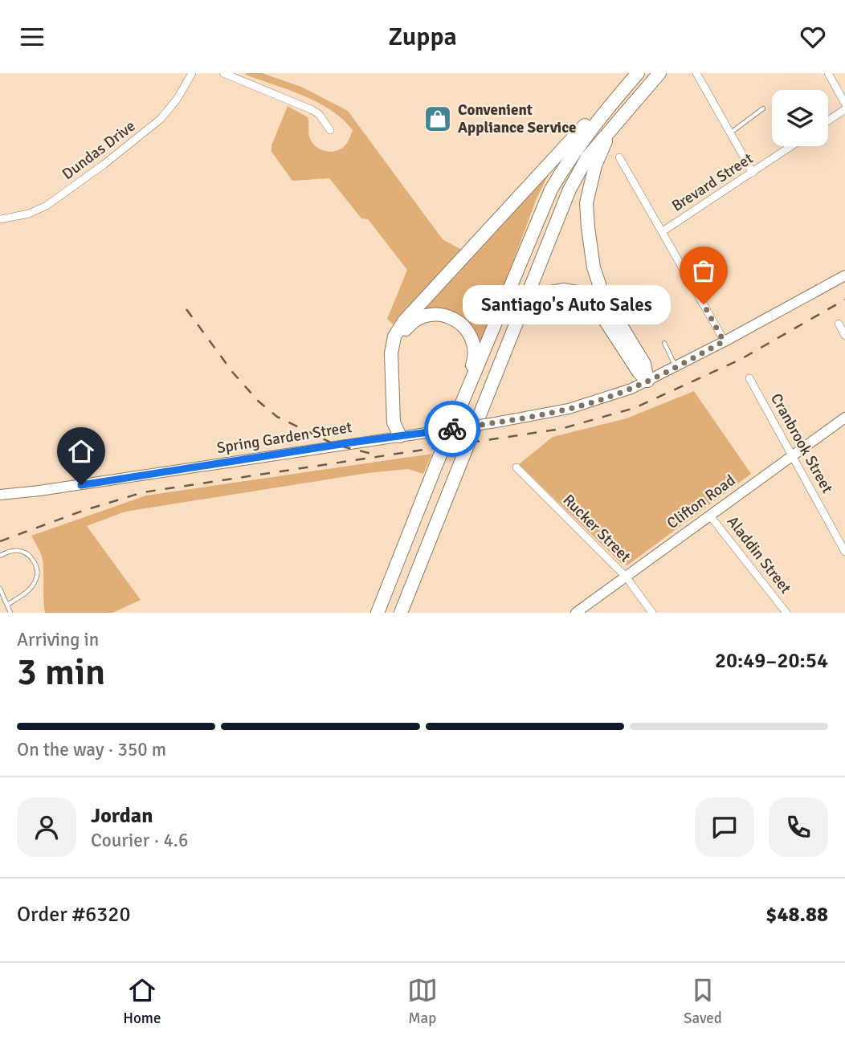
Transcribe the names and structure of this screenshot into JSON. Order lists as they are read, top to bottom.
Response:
{
  "streets": {
    "main road": ["Spring Garden Street", "Clifton Road"],
    "street": [
      "Dundas Drive",
      "Brevard Street",
      "Cranbrook Street",
      "Rucker Street",
      "Aladdin Street"
    ]
  },
  "crossings": [
    ["Cranbrook Street", "Clifton Road"],
    ["Clifton Road", "Rucker Street"],
    ["Clifton Road", "Aladdin Street"]
  ],
  "places": {
    "shop": ["Convenient Appliance Service"],
    "other": ["Santiago's Auto Sales"]
  },
  "page": {
    "header": "Zuppa",
    "bubble": "Santiago's Auto Sales",
    "heading": ["3 min", "Arriving in", "20:49–20:54"],
    "panel": [
      "Jordan",
      "Courier · 4.6",
      "Order #6320",
      "$48.88"
    ],
    "bar": "On the way · 350 m",
    "tabs": ["Home", "Map", "Saved"]
  }
}
